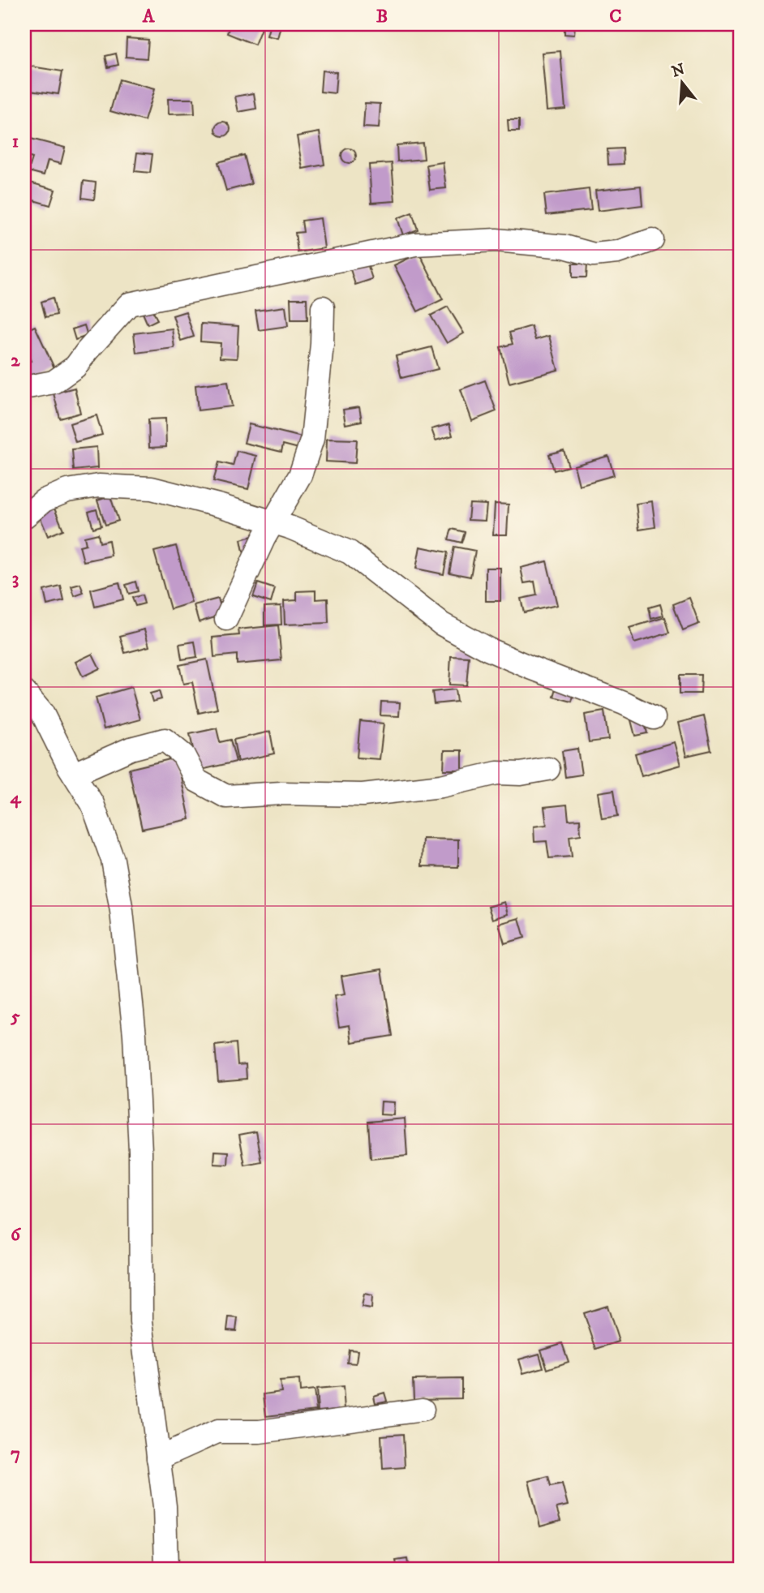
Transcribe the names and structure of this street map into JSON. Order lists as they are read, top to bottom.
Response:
{
  "north": "top",
  "grid": {
    "columns": ["A", "B", "C"],
    "rows": [
      "1",
      "2",
      "3",
      "4",
      "5",
      "6",
      "7"
    ]
  }
}
